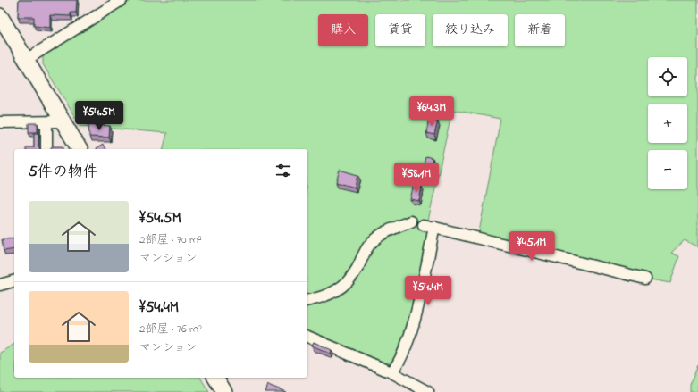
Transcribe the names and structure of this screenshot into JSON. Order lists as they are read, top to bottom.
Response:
{
  "page": {
    "chip": [
      "購入",
      "賃貸",
      "絞り込み",
      "新着"
    ],
    "map_buttons": ["+", "−"],
    "price": [
      "¥64.3M",
      "¥54.5M",
      "¥58.1M",
      "¥45.1M",
      "¥54.4M"
    ],
    "heading": "5件の物件",
    "list": [
      {
        "name": "¥54.5M",
        "note": "2部屋 · 70 m² · マンション"
      },
      {
        "name": "¥54.4M",
        "note": "2部屋 · 76 m² · マンション"
      }
    ]
  }
}
